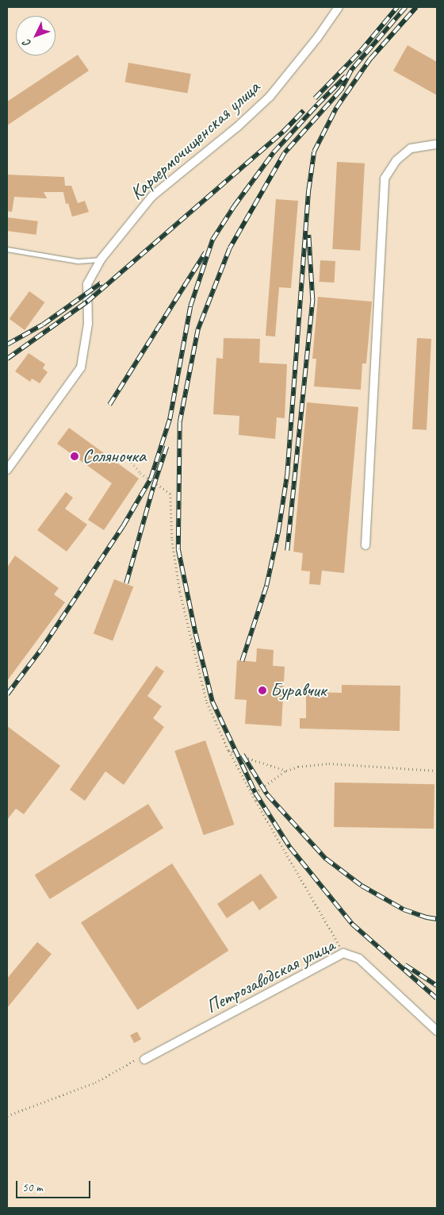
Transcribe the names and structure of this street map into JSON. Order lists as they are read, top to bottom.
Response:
{
  "streets": {
    "street": ["Карьермочищенская улица", "Петрозаводская улица"]
  },
  "places": ["Соляночка", "Буравчик"],
  "scale_bar": "50 m",
  "north": "bottom left"
}
